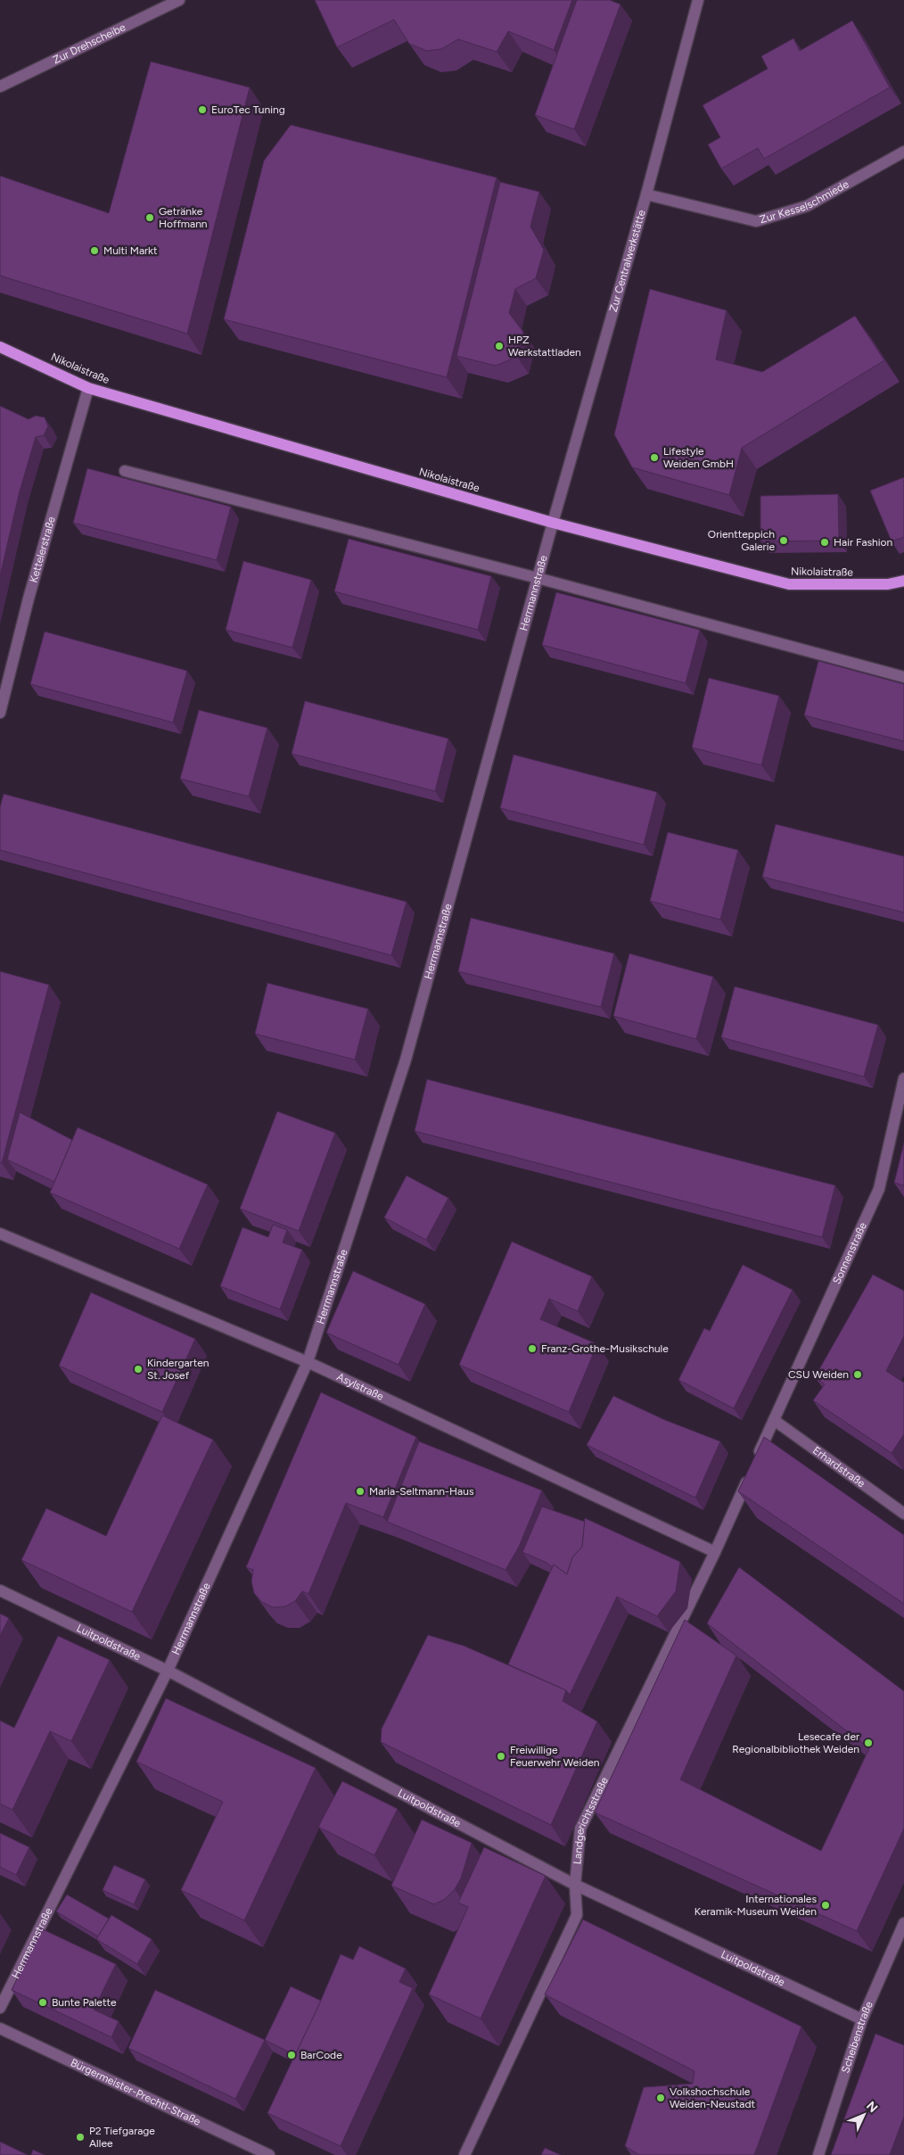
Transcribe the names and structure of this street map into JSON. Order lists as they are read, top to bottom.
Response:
{
  "streets": {
    "main road": ["Nikolaistraße"],
    "street": [
      "Zur Drehscheibe",
      "Zur Kesselschmiede",
      "Zur Centralwerkstätte",
      "Kettelerstraße",
      "Herrmannstraße",
      "Sonnenstraße",
      "Asylstraße",
      "Erhardstraße",
      "Luitpoldstraße",
      "Landgerichtsstraße",
      "Scheibenstraße",
      "Bürgermeister-Prechtl-Straße"
    ]
  },
  "crossings": [
    ["Zur Kesselschmiede", "Zur Centralwerkstätte"],
    ["Zur Centralwerkstätte", "Nikolaistraße"],
    ["Zur Centralwerkstätte", "Herrmannstraße"],
    ["Nikolaistraße", "Kettelerstraße"],
    ["Nikolaistraße", "Herrmannstraße"],
    ["Herrmannstraße", "Asylstraße"],
    ["Herrmannstraße", "Luitpoldstraße"],
    ["Sonnenstraße", "Erhardstraße"],
    ["Asylstraße", "Landgerichtsstraße"],
    ["Luitpoldstraße", "Landgerichtsstraße"],
    ["Luitpoldstraße", "Scheibenstraße"]
  ],
  "places": [
    "EuroTec Tuning",
    "Getränke Hoffmann",
    "Multi Markt",
    "HPZ Werkstattladen",
    "Lifestyle Weiden GmbH",
    "Orientteppich Galerie",
    "Hair Fashion",
    "Franz-Grothe-Musikschule",
    "Kindergarten St. Josef",
    "CSU Weiden",
    "Maria-Seltmann-Haus",
    "Lesecafe der Regionalbibliothek Weiden",
    "Freiwillige Feuerwehr Weiden",
    "Internationales Keramik-Museum Weiden",
    "Bunte Palette",
    "BarCode",
    "Volkshochschule Weiden-Neustadt",
    "P2 Tiefgarage Allee"
  ],
  "north": "top right"
}
